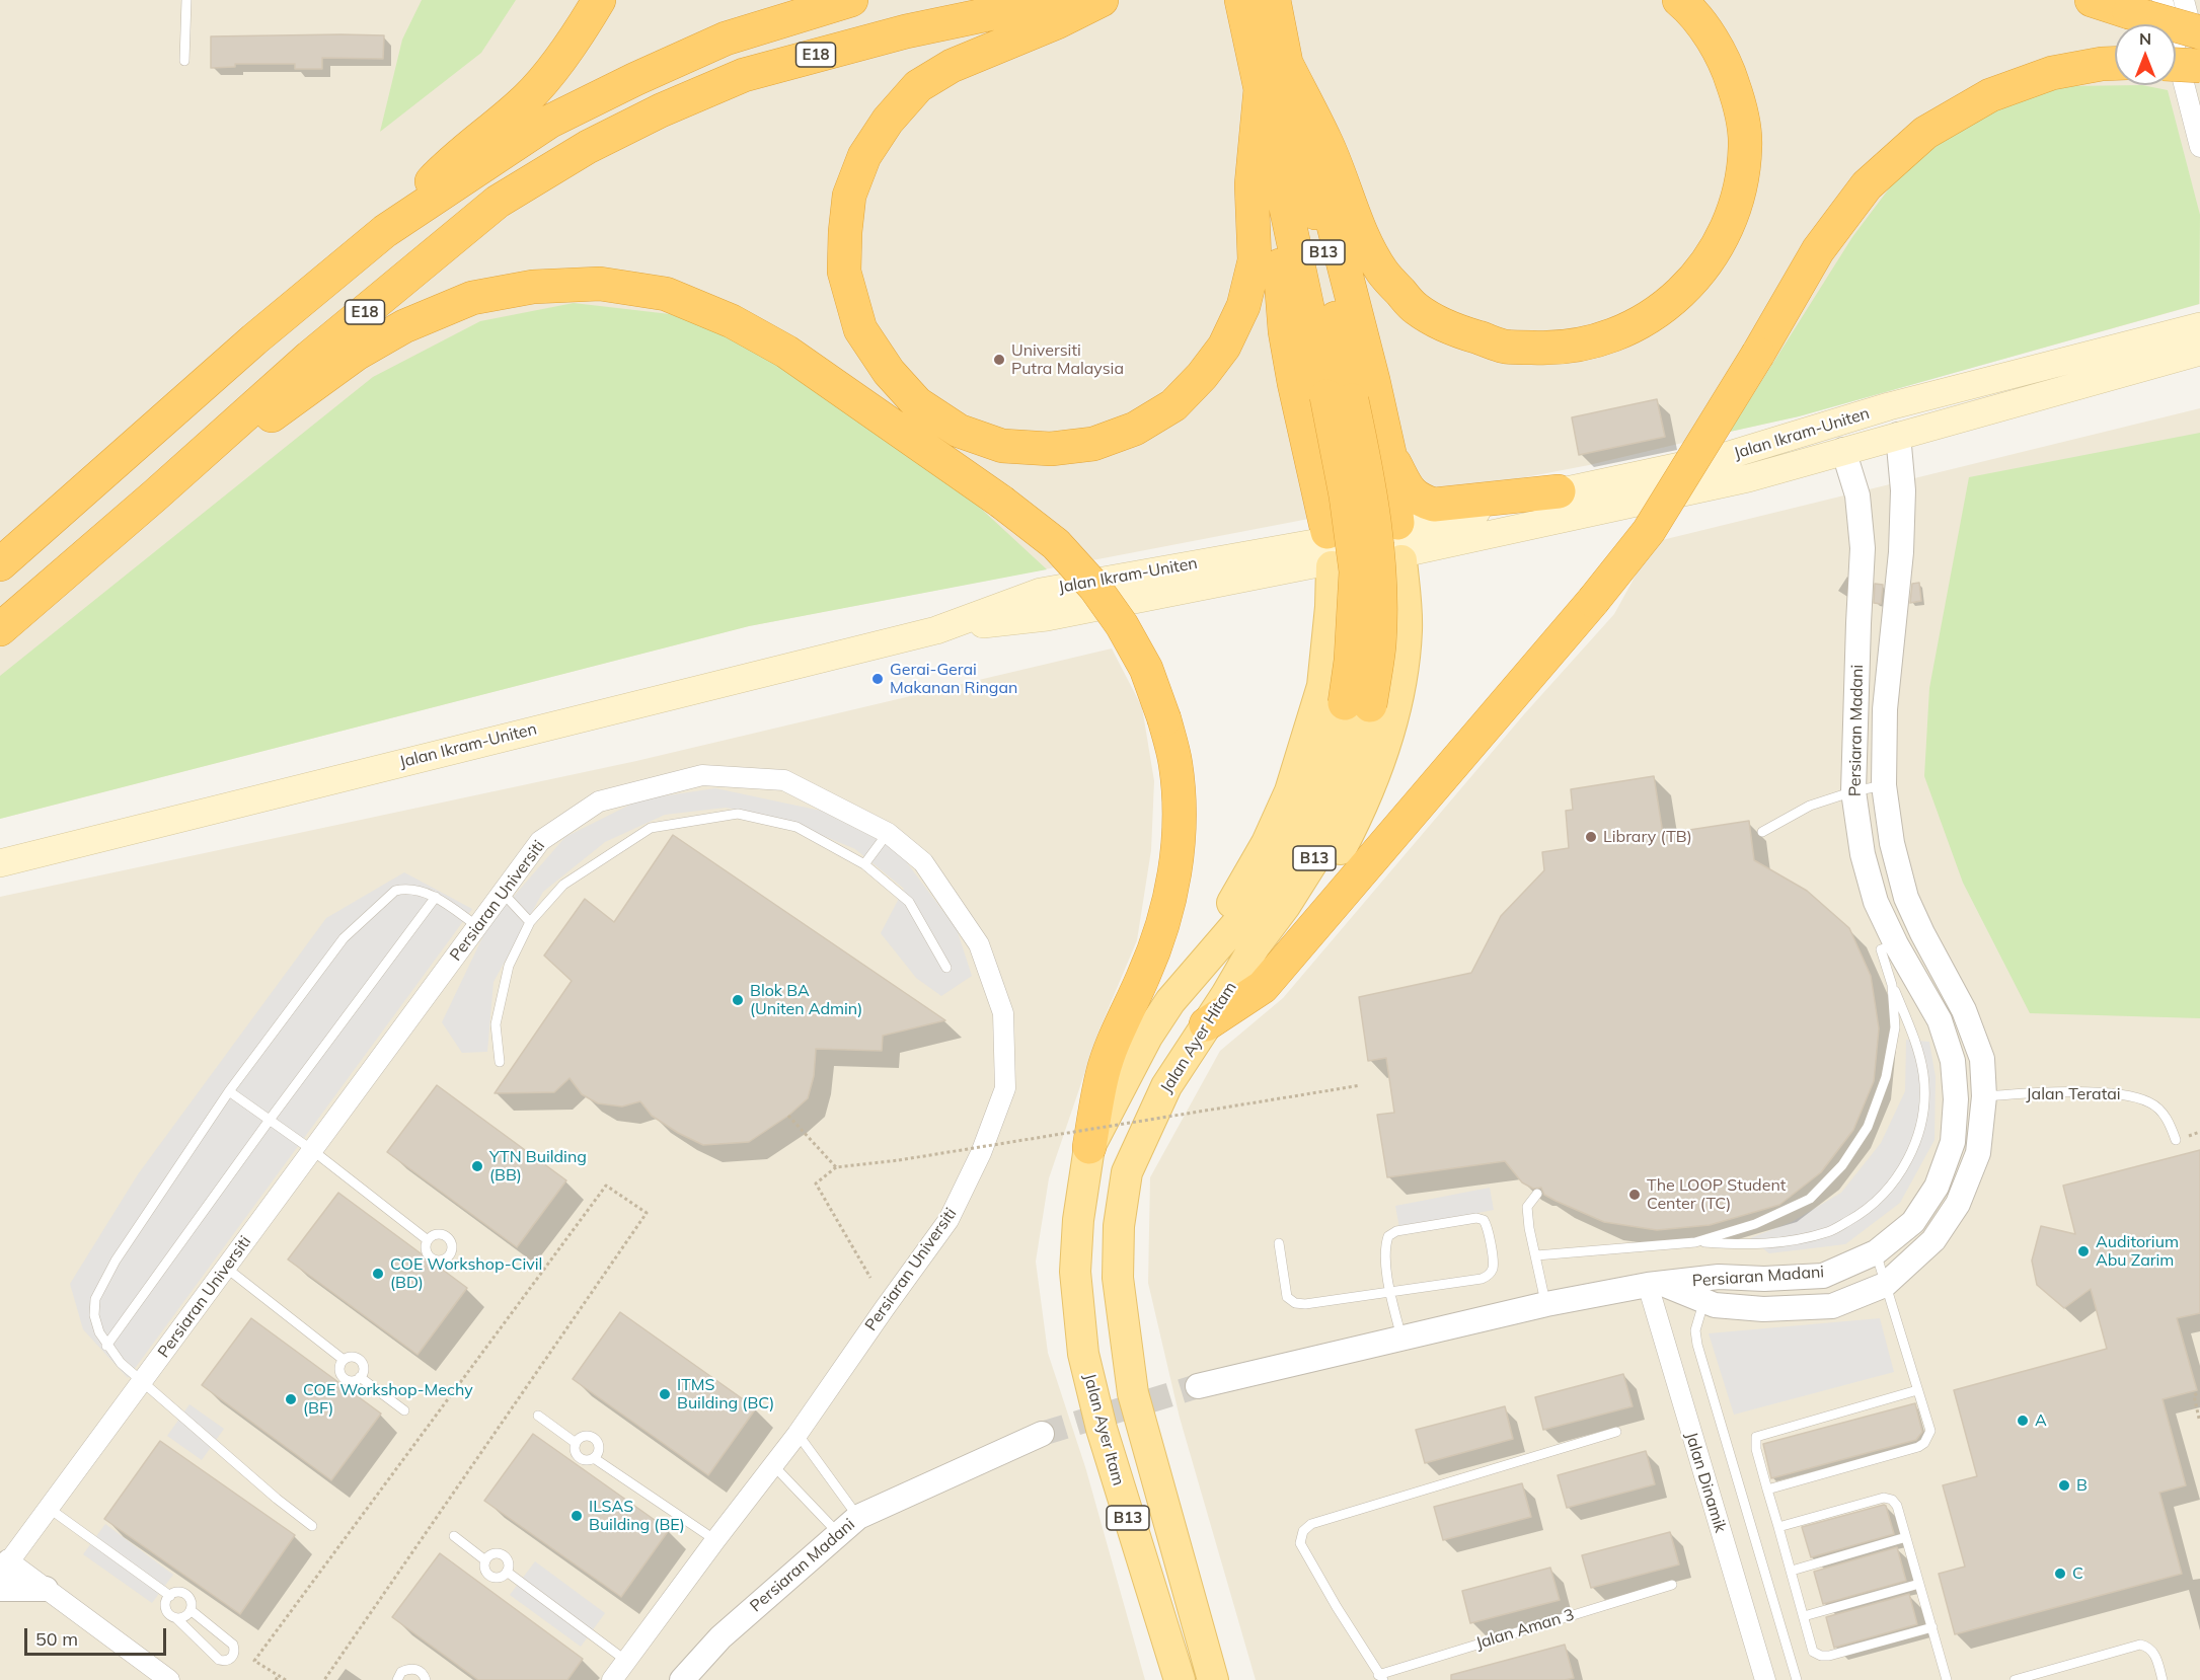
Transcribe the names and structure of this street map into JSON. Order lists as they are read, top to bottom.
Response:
{
  "streets": {
    "highway": ["E18", "B13"],
    "main road": ["Jalan Ikram-Uniten", "Jalan Ayer Hitam", "Jalan Ayer Itam"],
    "street": ["Persiaran Madani", "Persiaran Universiti", "Jalan Dinamik"],
    "lane": ["Jalan Teratai", "Jalan Aman 3"]
  },
  "crossings": [
    ["B13", "Jalan Ayer Hitam"],
    ["B13", "Jalan Ayer Itam"],
    ["Jalan Ikram-Uniten", "Persiaran Madani"],
    ["Persiaran Madani", "Jalan Teratai"],
    ["Persiaran Madani", "Jalan Dinamik"]
  ],
  "places": [
    "Universiti Putra Malaysia",
    "Gerai-Gerai Makanan Ringan",
    "Library (TB)",
    "Blok BA (Uniten Admin)",
    "YTN Building (BB)",
    "The LOOP Student Center (TC)",
    "Auditorium Abu Zarim",
    "COE Workshop-Civil (BD)",
    "ITMS Building (BC)",
    "COE Workshop-Mechy (BF)",
    "A",
    "B",
    "ILSAS Building (BE)",
    "C"
  ],
  "scale_bar": "50 m",
  "north": "top"
}
